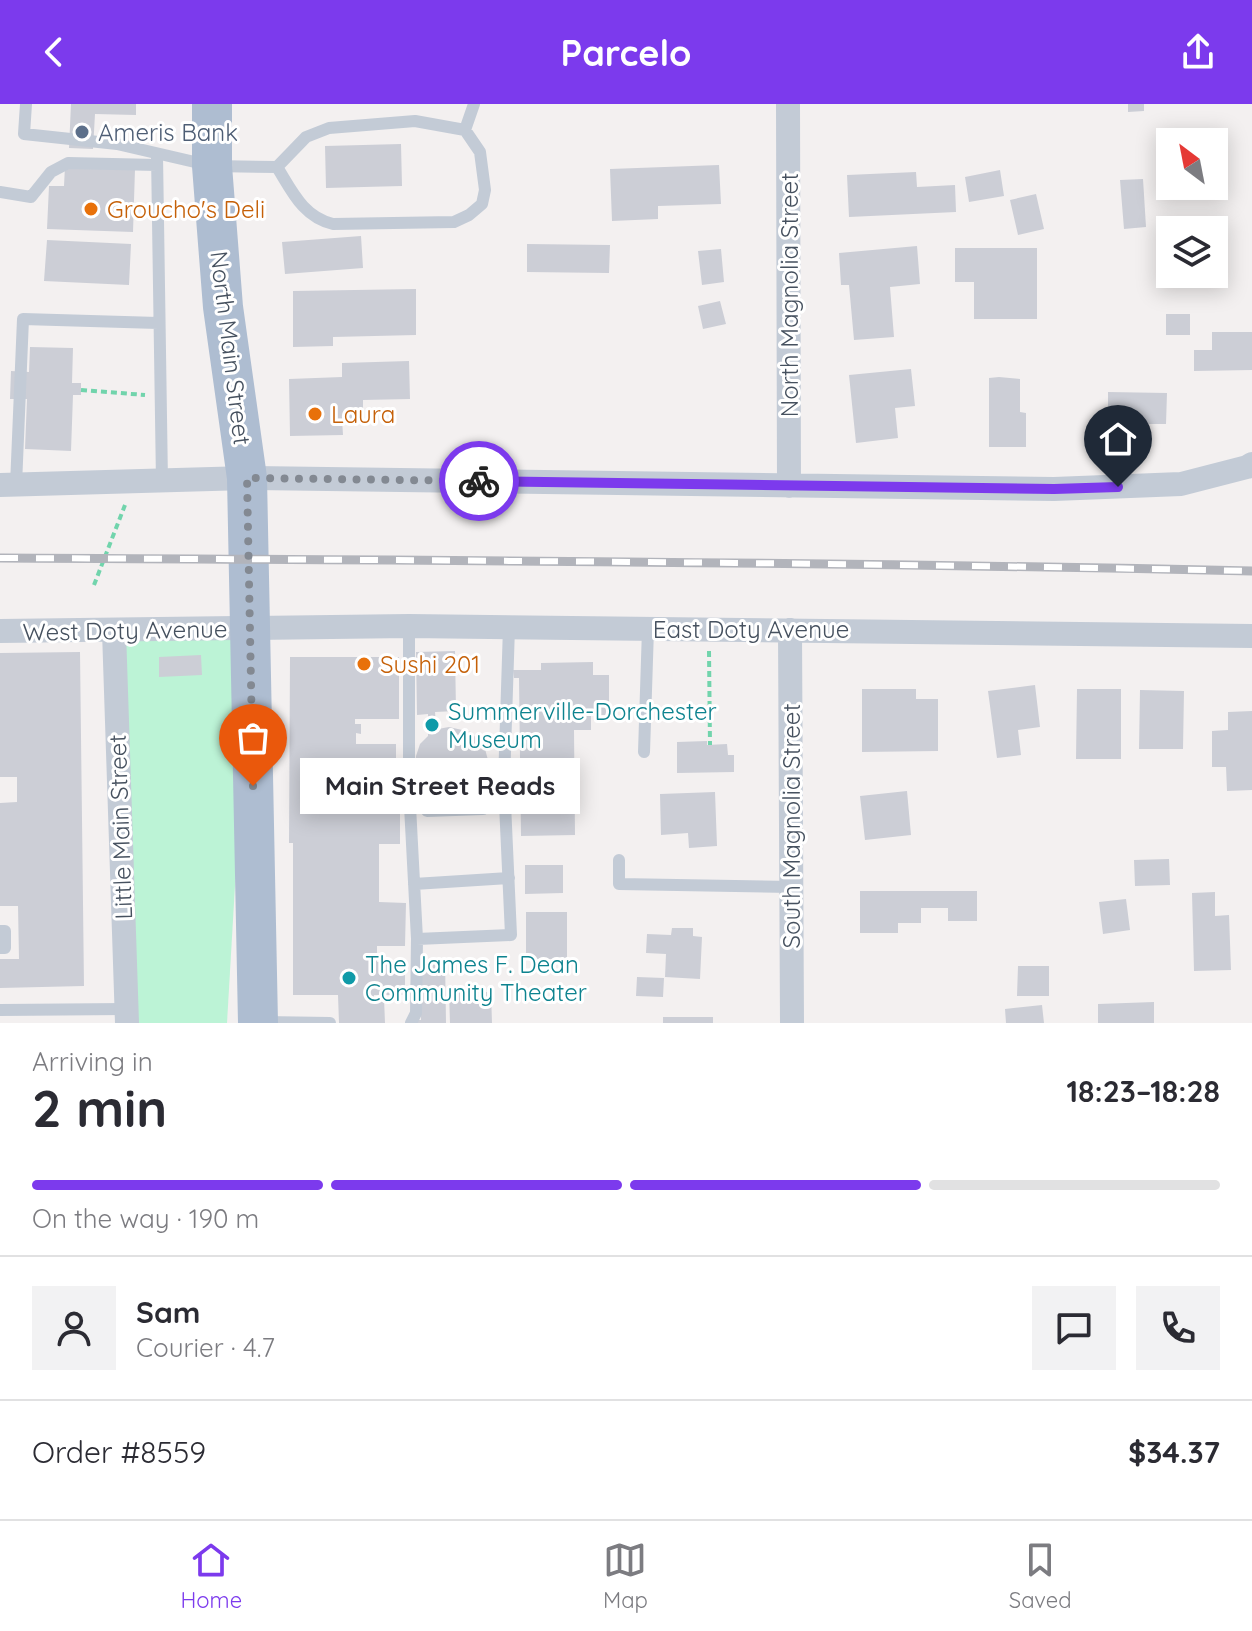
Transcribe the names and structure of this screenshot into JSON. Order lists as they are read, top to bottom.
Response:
{
  "streets": {
    "main road": ["North Main Street"],
    "street": [
      "North Magnolia Street",
      "East Doty Avenue",
      "West Doty Avenue",
      "South Magnolia Street",
      "Little Main Street"
    ]
  },
  "crossings": [
    ["North Main Street", "East Doty Avenue"],
    ["North Main Street", "West Doty Avenue"],
    ["East Doty Avenue", "West Doty Avenue"],
    ["East Doty Avenue", "South Magnolia Street"],
    ["West Doty Avenue", "Little Main Street"]
  ],
  "places": [
    "Ameris Bank",
    "Groucho's Deli",
    "Laura",
    "Sushi 201",
    "Summerville-Dorchester Museum",
    "Main Street Reads",
    "The James F. Dean Community Theater"
  ],
  "north": "top left",
  "page": {
    "header": "Parcelo",
    "bubble": "Main Street Reads",
    "heading": ["2 min", "Arriving in", "18:23–18:28"],
    "panel": [
      "Sam",
      "Courier · 4.7",
      "Order #8559",
      "$34.37"
    ],
    "bar": "On the way · 190 m",
    "tabs": ["Home", "Map", "Saved"]
  }
}
